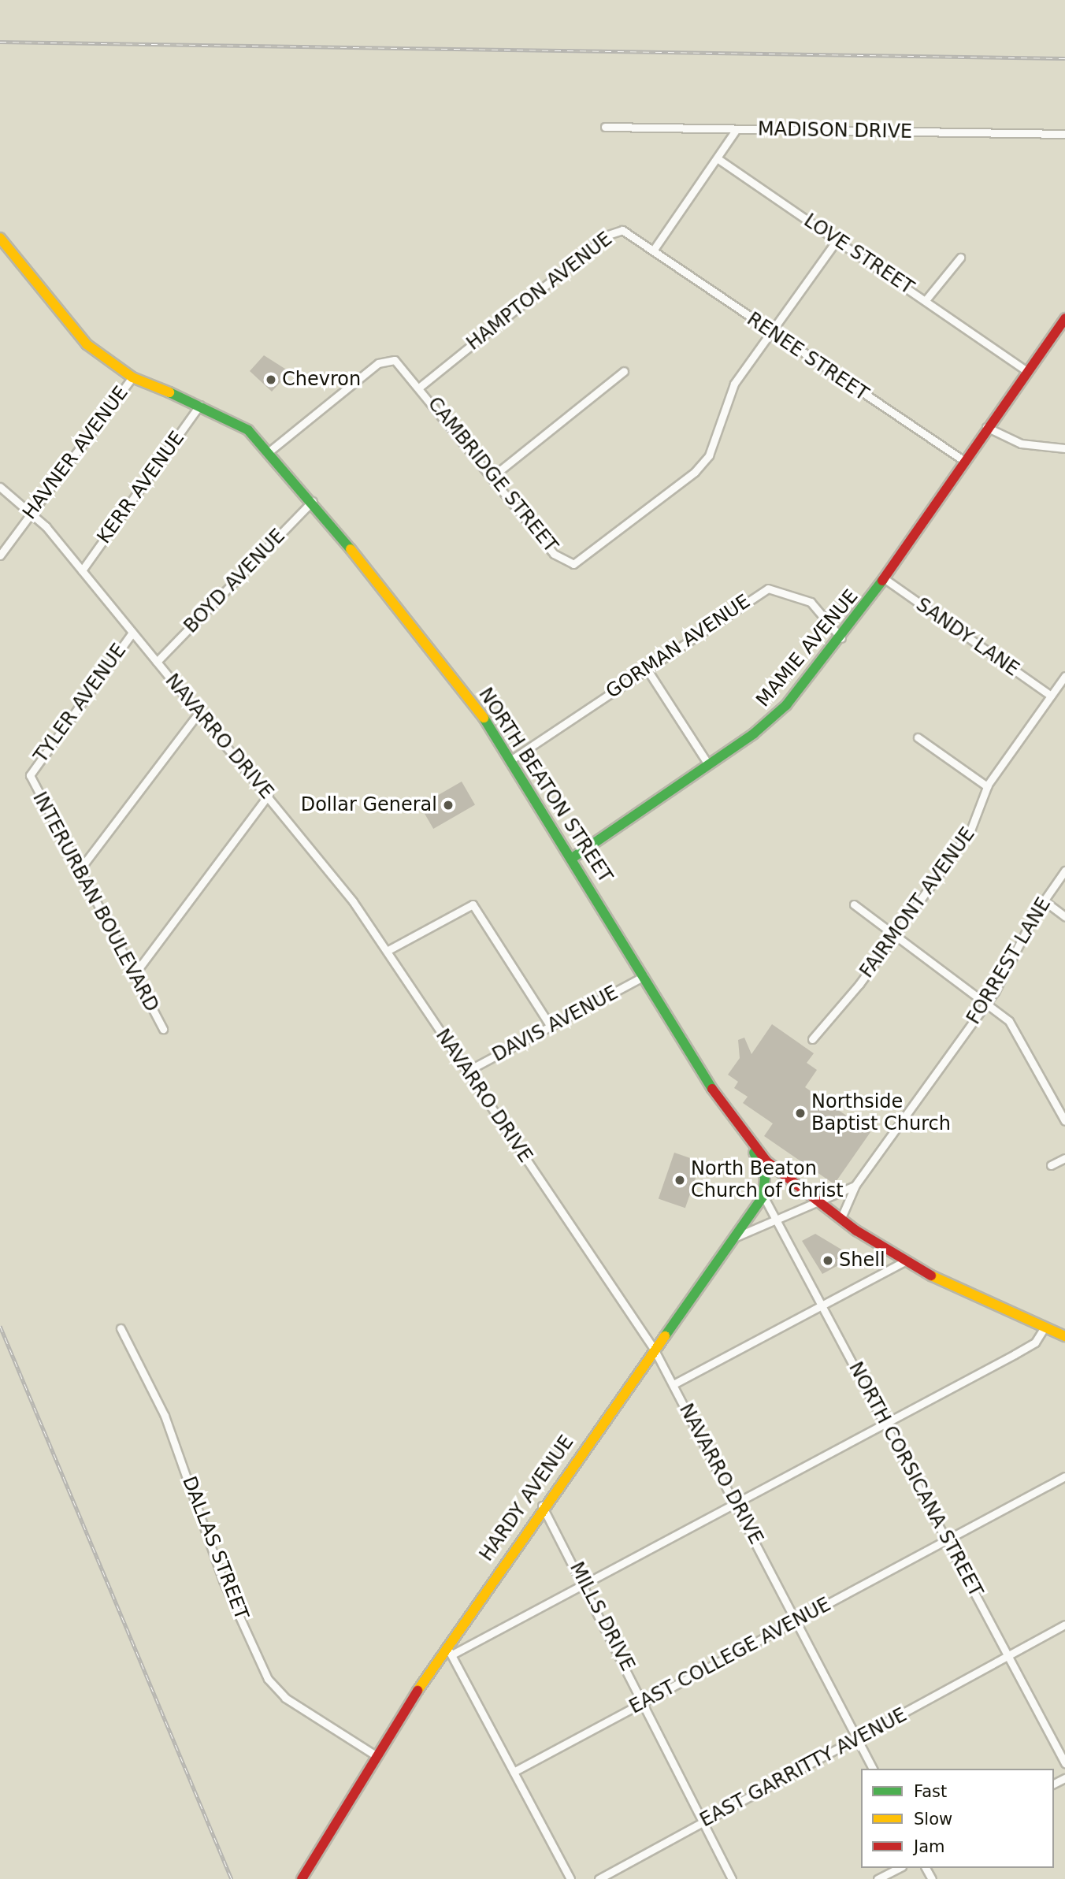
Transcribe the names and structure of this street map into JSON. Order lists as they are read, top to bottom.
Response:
{
  "streets": {
    "street": [
      "MADISON DRIVE",
      "LOVE STREET",
      "HAMPTON AVENUE",
      "RENEE STREET",
      "HAVNER AVENUE",
      "CAMBRIDGE STREET",
      "KERR AVENUE",
      "BOYD AVENUE",
      "SANDY LANE",
      "GORMAN AVENUE",
      "MAMIE AVENUE",
      "TYLER AVENUE",
      "NAVARRO DRIVE",
      "NORTH BEATON STREET",
      "INTERURBAN BOULEVARD",
      "FAIRMONT AVENUE",
      "FORREST LANE",
      "DAVIS AVENUE",
      "NORTH CORSICANA STREET",
      "HARDY AVENUE",
      "DALLAS STREET",
      "MILLS DRIVE",
      "EAST COLLEGE AVENUE",
      "EAST GARRITTY AVENUE"
    ]
  },
  "crossings": [
    ["LOVE STREET", "MAMIE AVENUE"],
    ["HAMPTON AVENUE", "RENEE STREET"],
    ["HAMPTON AVENUE", "CAMBRIDGE STREET"],
    ["RENEE STREET", "CAMBRIDGE STREET"],
    ["RENEE STREET", "MAMIE AVENUE"],
    ["HAVNER AVENUE", "NAVARRO DRIVE"],
    ["HAVNER AVENUE", "NORTH BEATON STREET"],
    ["CAMBRIDGE STREET", "NORTH BEATON STREET"],
    ["KERR AVENUE", "NAVARRO DRIVE"],
    ["KERR AVENUE", "NORTH BEATON STREET"],
    ["BOYD AVENUE", "NAVARRO DRIVE"],
    ["BOYD AVENUE", "NORTH BEATON STREET"],
    ["SANDY LANE", "MAMIE AVENUE"],
    ["SANDY LANE", "FAIRMONT AVENUE"],
    ["GORMAN AVENUE", "MAMIE AVENUE"],
    ["GORMAN AVENUE", "NORTH BEATON STREET"],
    ["MAMIE AVENUE", "NORTH BEATON STREET"],
    ["TYLER AVENUE", "NAVARRO DRIVE"],
    ["TYLER AVENUE", "INTERURBAN BOULEVARD"],
    ["NAVARRO DRIVE", "DAVIS AVENUE"],
    ["NAVARRO DRIVE", "HARDY AVENUE"],
    ["NAVARRO DRIVE", "EAST COLLEGE AVENUE"],
    ["NAVARRO DRIVE", "EAST GARRITTY AVENUE"],
    ["NORTH BEATON STREET", "FORREST LANE"],
    ["NORTH BEATON STREET", "DAVIS AVENUE"],
    ["FORREST LANE", "NORTH CORSICANA STREET"],
    ["FORREST LANE", "HARDY AVENUE"],
    ["NORTH CORSICANA STREET", "HARDY AVENUE"],
    ["NORTH CORSICANA STREET", "EAST COLLEGE AVENUE"],
    ["NORTH CORSICANA STREET", "EAST GARRITTY AVENUE"],
    ["HARDY AVENUE", "DALLAS STREET"],
    ["HARDY AVENUE", "MILLS DRIVE"],
    ["MILLS DRIVE", "EAST COLLEGE AVENUE"],
    ["MILLS DRIVE", "EAST GARRITTY AVENUE"]
  ],
  "places": [
    "Chevron",
    "Dollar General",
    "Northside Baptist Church",
    "North Beaton Church of Christ",
    "Shell"
  ],
  "legend": ["Fast", "Slow", "Jam"]
}
